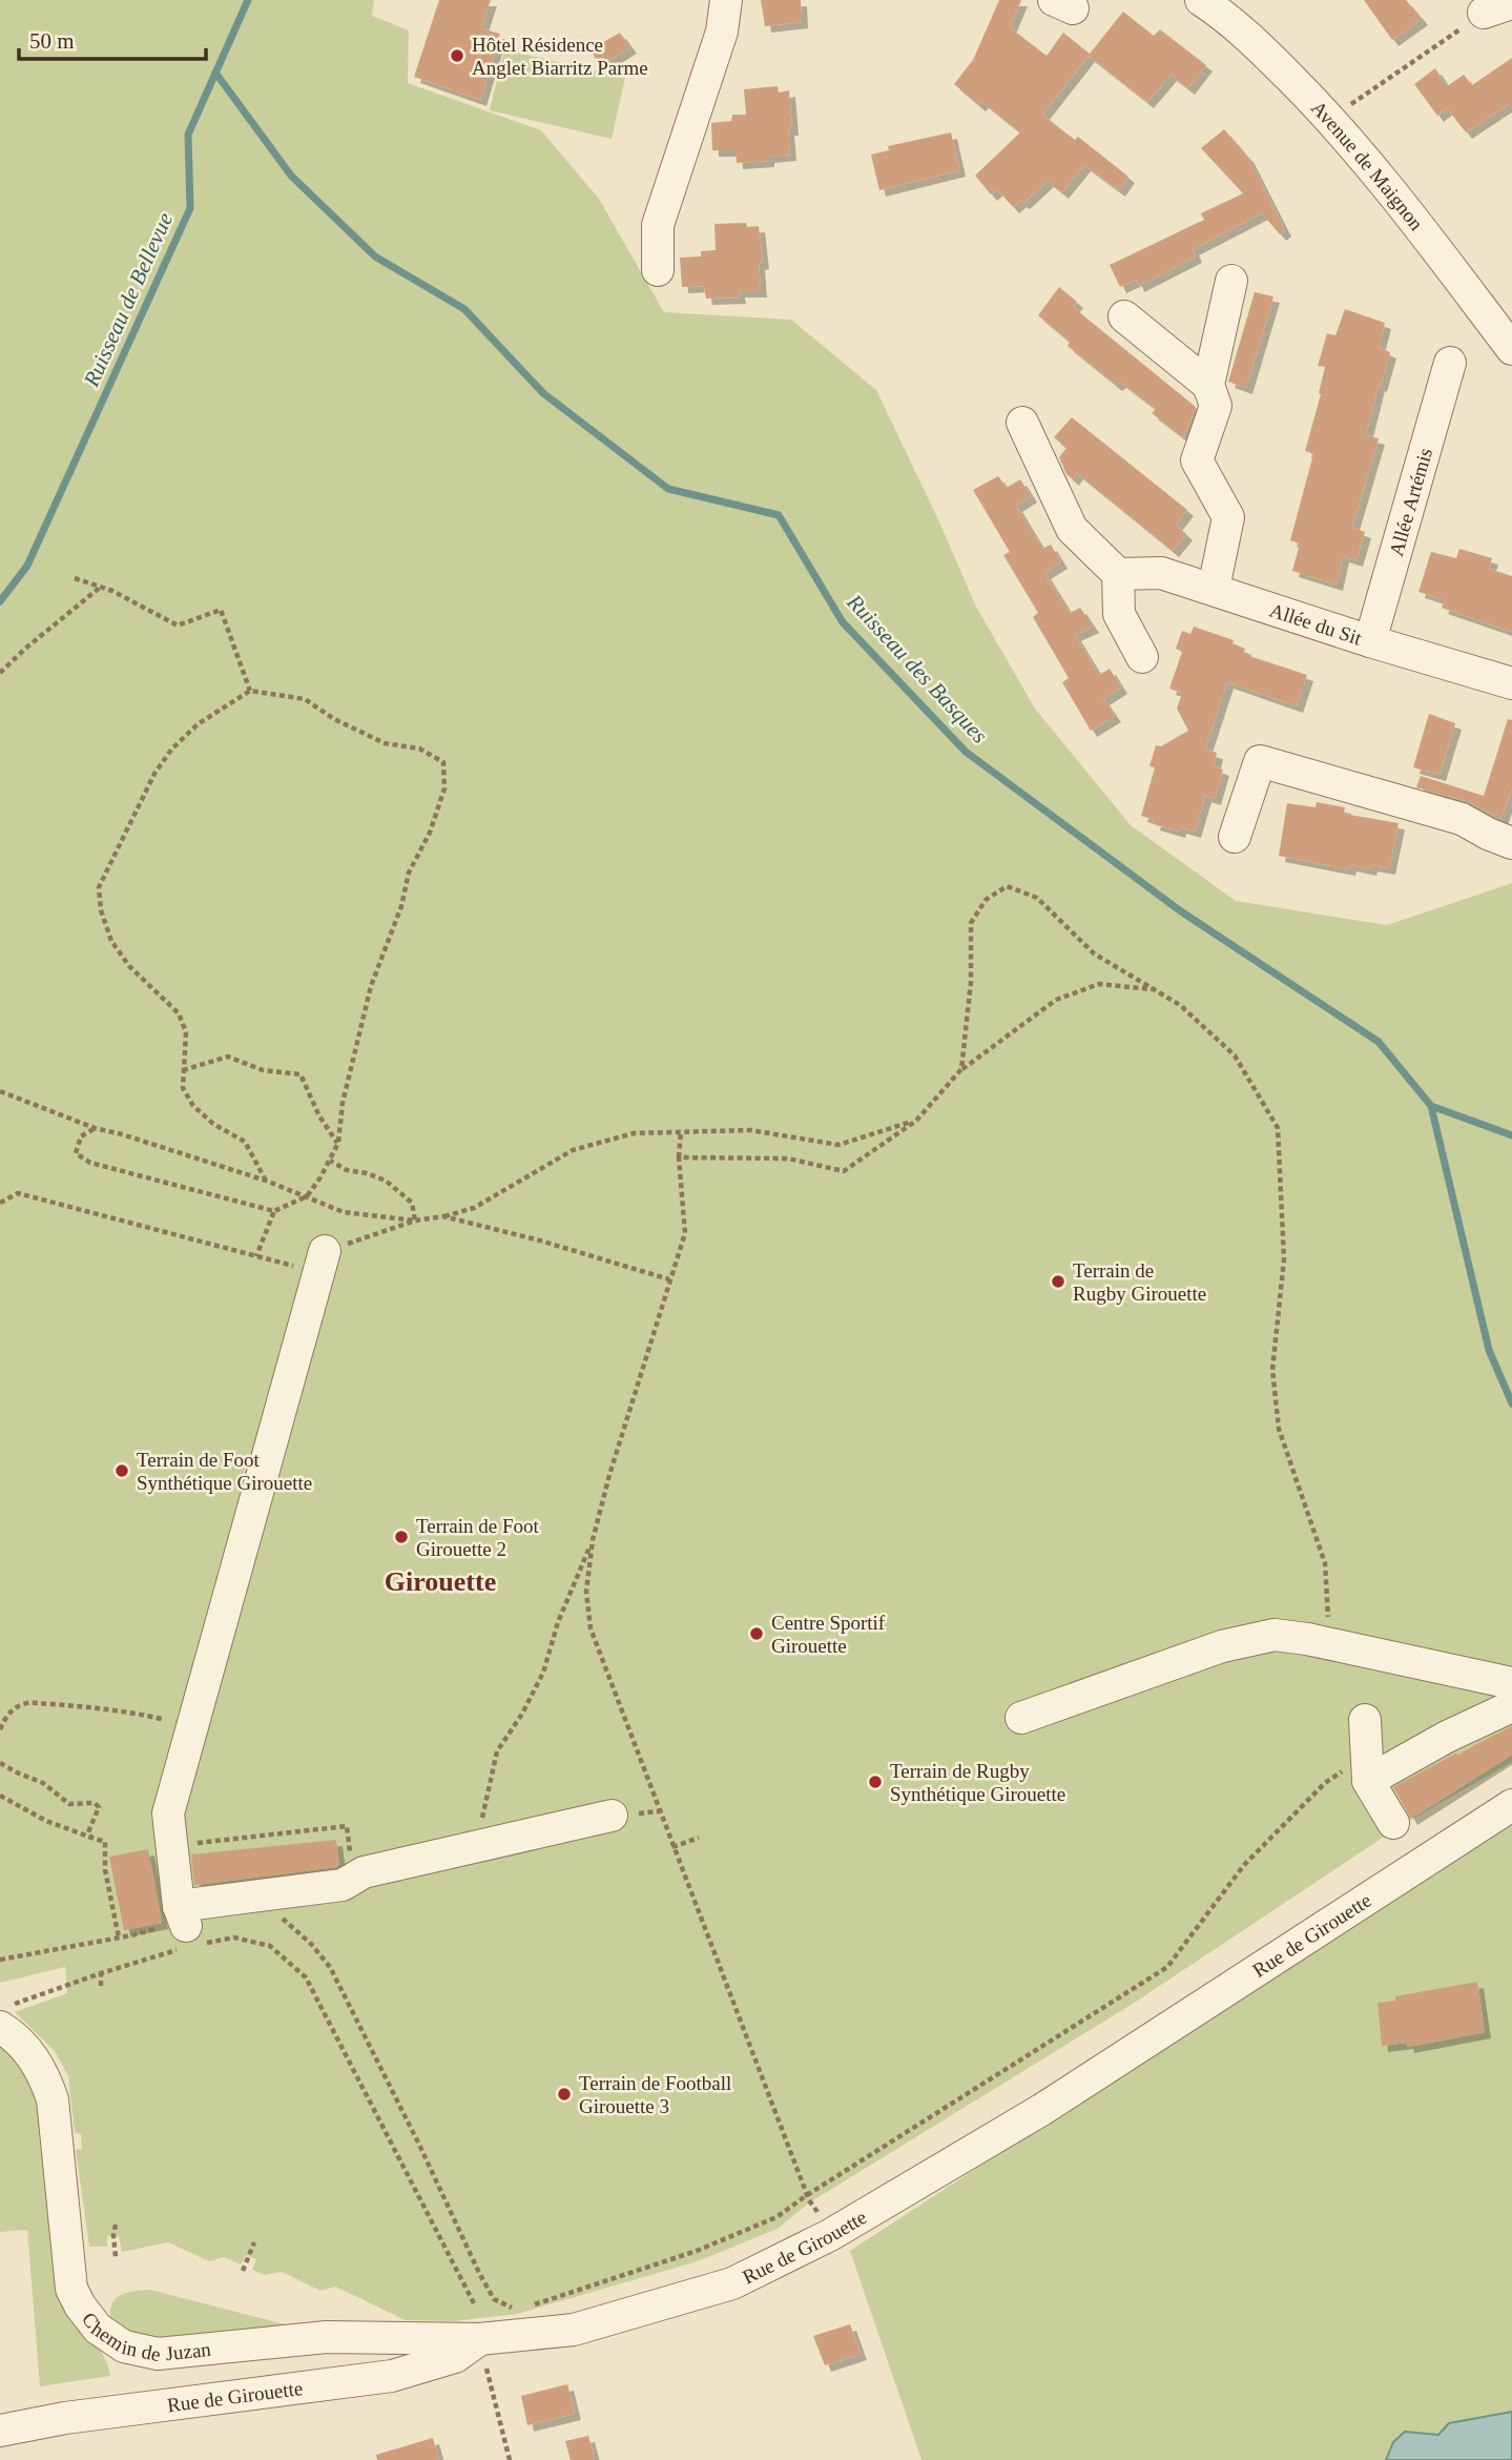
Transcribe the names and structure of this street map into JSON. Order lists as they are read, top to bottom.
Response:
{
  "streets": {
    "street": [
      "Avenue de Maignon",
      "Allée Artémis",
      "Allée du Sit",
      "Rue de Girouette",
      "Chemin de Juzan"
    ]
  },
  "crossings": [
    ["Allée Artémis", "Allée du Sit"],
    ["Rue de Girouette", "Chemin de Juzan"]
  ],
  "districts": ["Girouette"],
  "water": ["Ruisseau de Bellevue", "Ruisseau des Basques"],
  "places": [
    "Hôtel Résidence Anglet Biarritz Parme",
    "Terrain de Rugby Girouette",
    "Terrain de Foot Synthétique Girouette",
    "Terrain de Foot Girouette 2",
    "Centre Sportif Girouette",
    "Terrain de Rugby Synthétique Girouette",
    "Terrain de Football Girouette 3"
  ],
  "scale_bar": "50 m"
}
